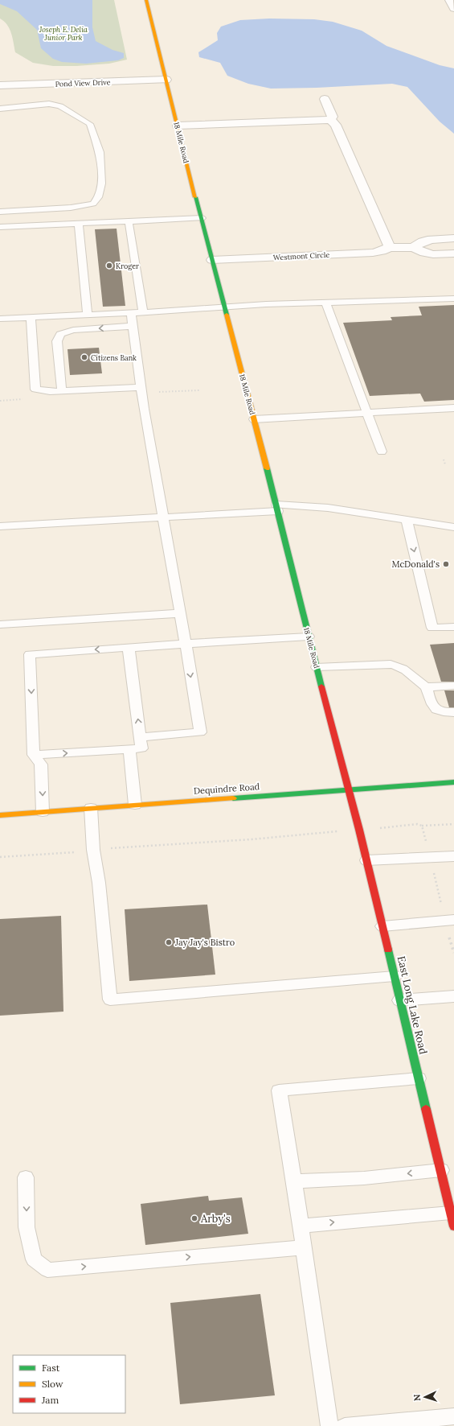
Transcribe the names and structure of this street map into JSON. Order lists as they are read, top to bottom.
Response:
{
  "streets": {
    "main road": ["18 Mile Road", "Dequindre Road", "East Long Lake Road"],
    "street": ["Pond View Drive", "Westmont Circle"]
  },
  "crossings": [
    ["Pond View Drive", "18 Mile Road"],
    ["18 Mile Road", "Westmont Circle"],
    ["18 Mile Road", "Dequindre Road"],
    ["18 Mile Road", "East Long Lake Road"],
    ["Dequindre Road", "East Long Lake Road"]
  ],
  "parks": ["Joseph E. Delia Junior Park"],
  "places": [
    "Kroger",
    "Citizens Bank",
    "McDonald's",
    "Jay Jay's Bistro",
    "Arby's"
  ],
  "legend": ["Fast", "Slow", "Jam"],
  "north": "left"
}
